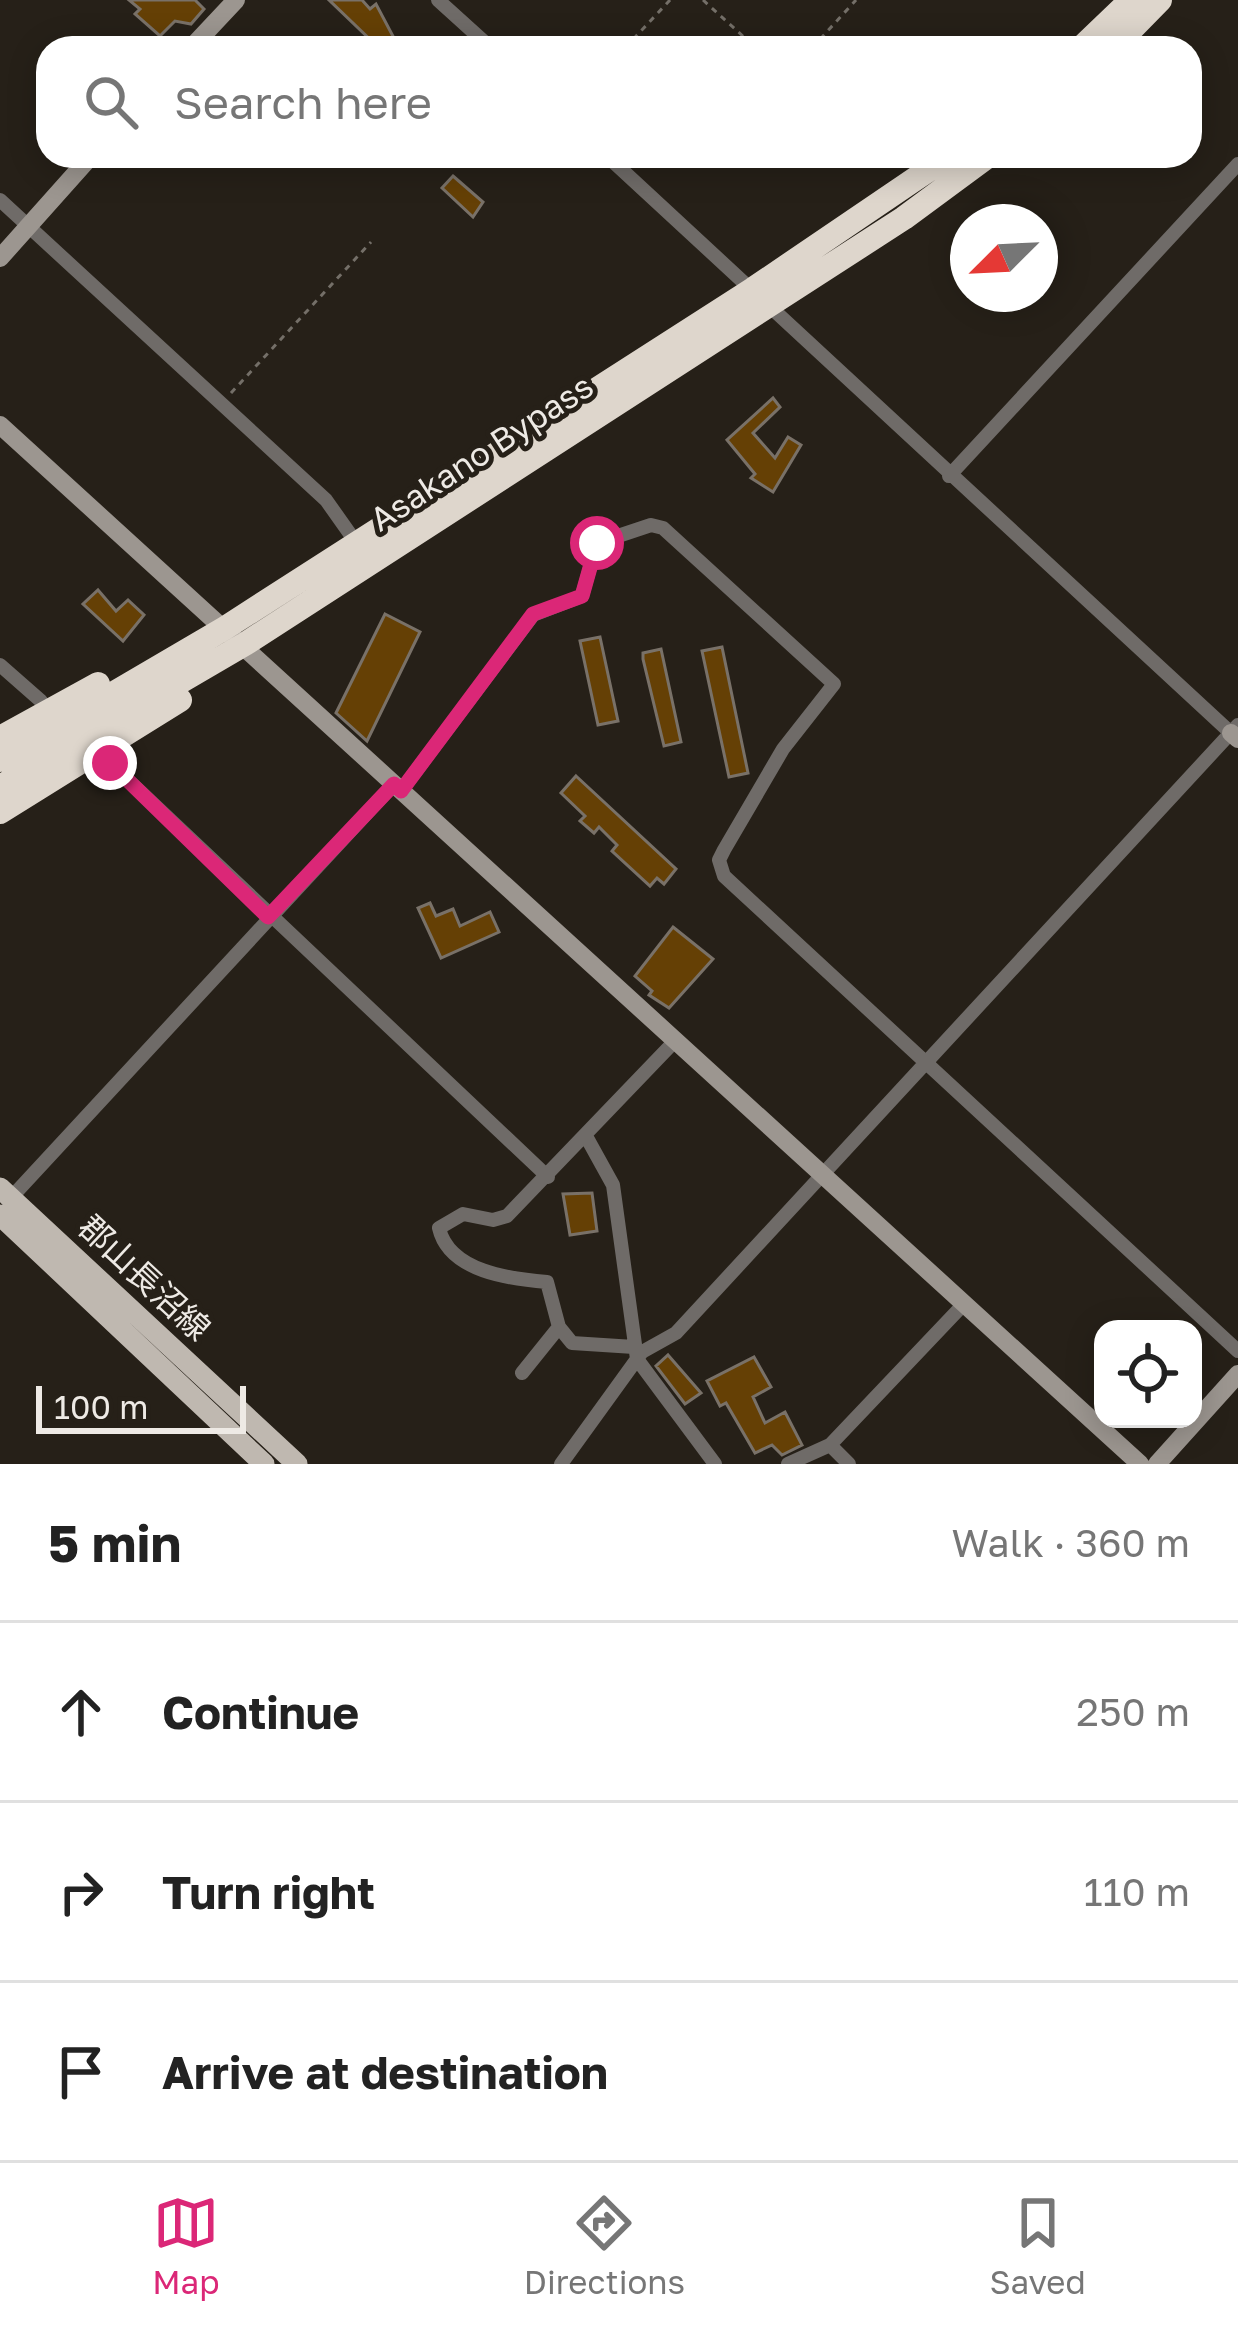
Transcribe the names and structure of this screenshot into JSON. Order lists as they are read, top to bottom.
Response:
{
  "streets": {
    "highway": ["Asakano Bypass"],
    "main road": ["郡山長沼線"]
  },
  "scale_bar": "100 m",
  "north": "bottom left",
  "page": {
    "search": "Search here",
    "scale": "100 m",
    "heading": ["5 min", "Walk · 360 m"],
    "list": [
      ["Continue", "250 m"],
      ["Turn right", "110 m"],
      "Arrive at destination"
    ],
    "nav": ["Map", "Directions", "Saved"]
  }
}
